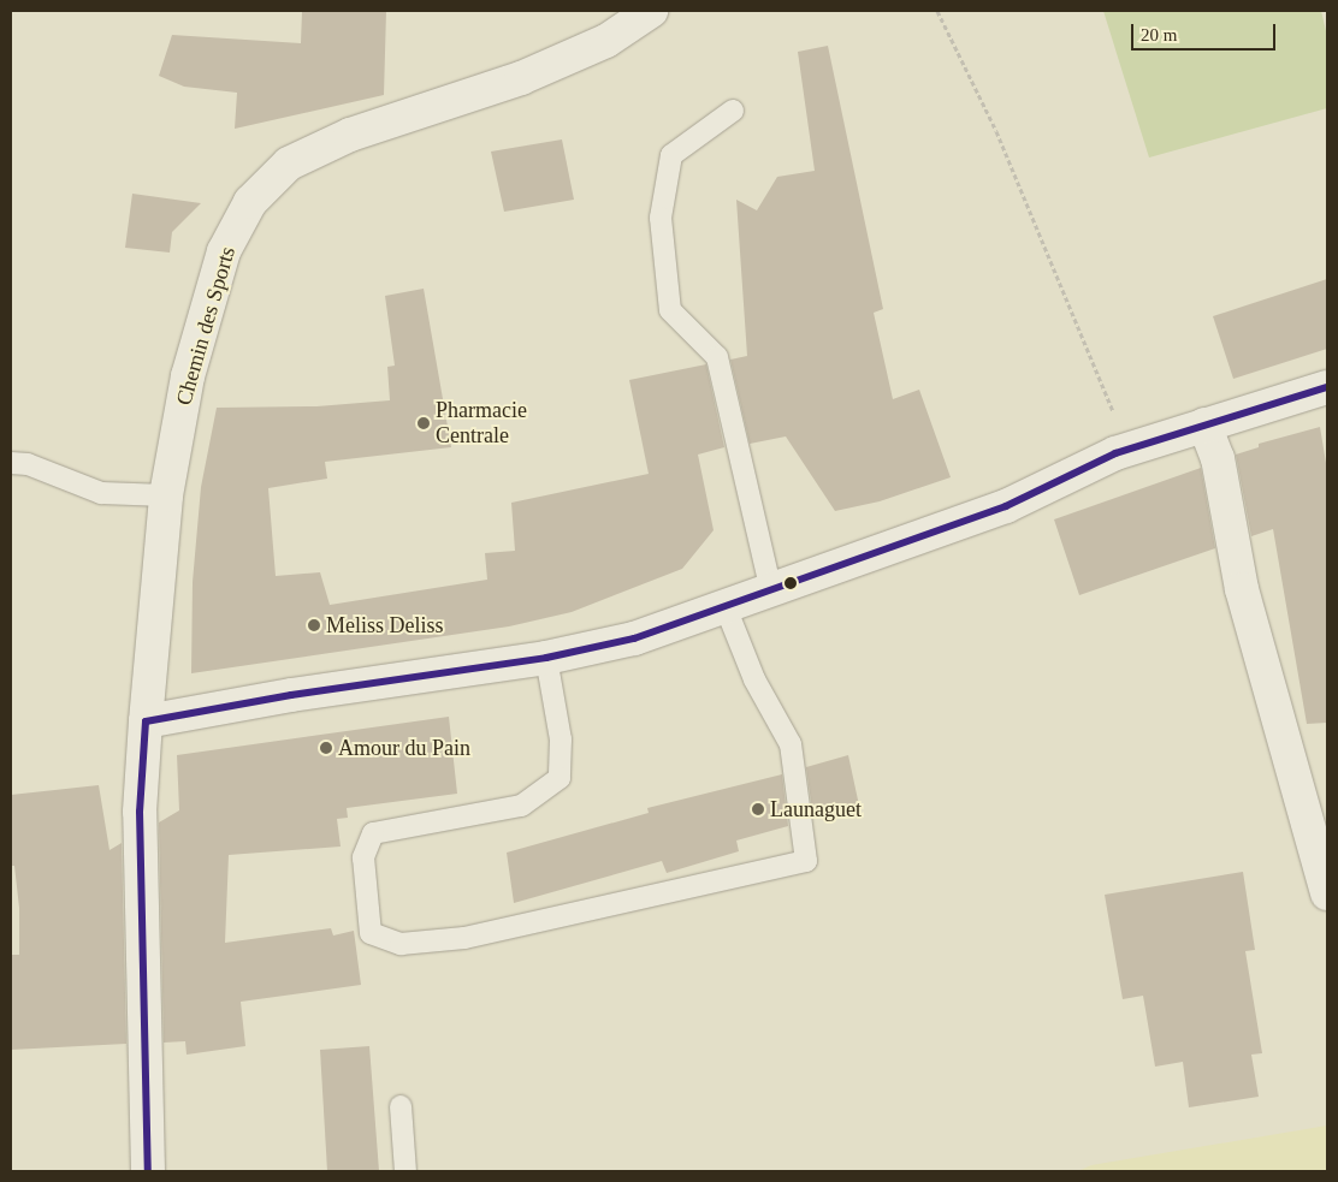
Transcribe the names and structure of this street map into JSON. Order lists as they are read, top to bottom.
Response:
{
  "streets": {
    "street": ["Chemin des Sports"]
  },
  "places": [
    "Pharmacie Centrale",
    "Meliss Deliss",
    "Amour du Pain",
    "Launaguet"
  ],
  "scale_bar": "20 m"
}
